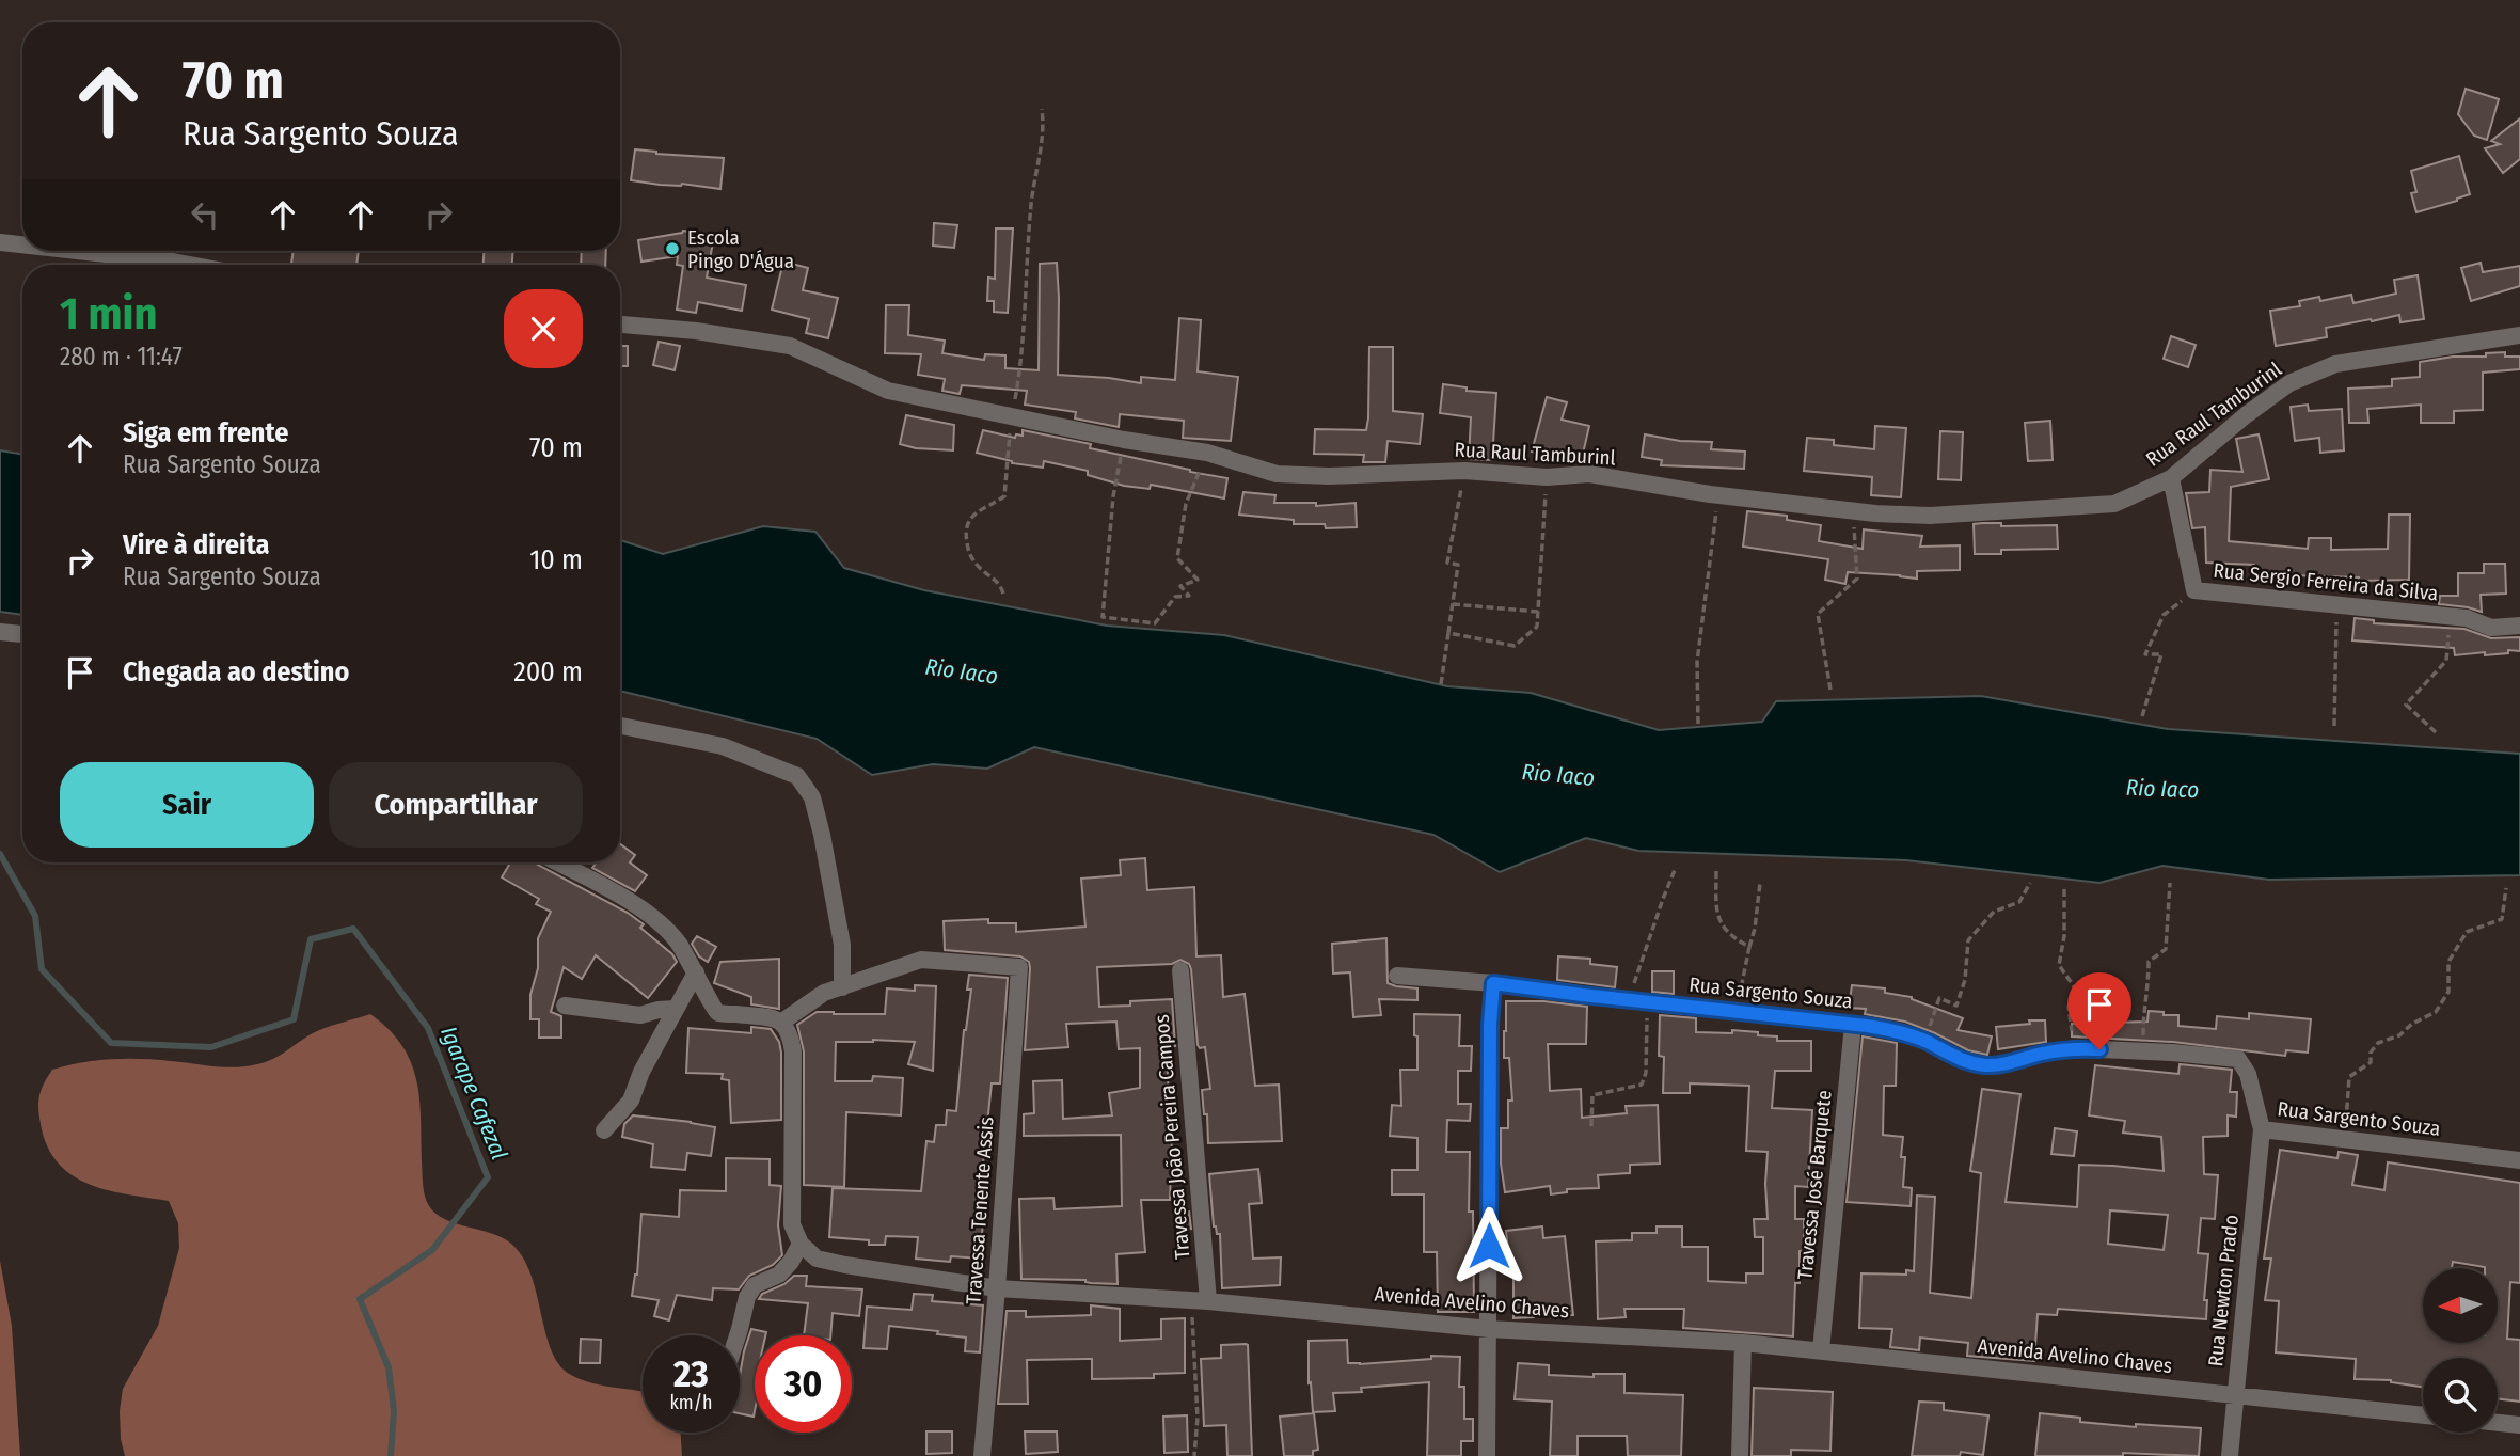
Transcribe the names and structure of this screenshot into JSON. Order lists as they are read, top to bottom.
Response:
{
  "streets": {
    "street": [
      "Rua Raul Tamburinl",
      "Rua Sergio Ferreira da Silva",
      "Rua Sargento Souza",
      "Travessa João Pereira Campos",
      "Travessa José Barquete",
      "Travessa Tenente Assis",
      "Rua Newton Prado",
      "Avenida Avelino Chaves"
    ]
  },
  "crossings": [
    ["Rua Raul Tamburinl", "Rua Sergio Ferreira da Silva"],
    ["Rua Sargento Souza", "Travessa José Barquete"],
    ["Rua Sargento Souza", "Rua Newton Prado"],
    ["Travessa João Pereira Campos", "Avenida Avelino Chaves"],
    ["Travessa José Barquete", "Avenida Avelino Chaves"],
    ["Travessa Tenente Assis", "Avenida Avelino Chaves"],
    ["Rua Newton Prado", "Avenida Avelino Chaves"]
  ],
  "water": ["Rio Iaco", "Igarape Cafezal"],
  "places": ["Escola Pingo D'Água"],
  "north": "left",
  "page": {
    "turn": ["70 m", "Rua Sargento Souza"],
    "heading": ["1 min", "280 m · 11:47"],
    "list": [
      {
        "name": "Siga em frente",
        "note": "Rua Sargento Souza",
        "value": "70 m"
      },
      {
        "name": "Vire à direita",
        "note": "Rua Sargento Souza",
        "value": "10 m"
      },
      {
        "name": "Chegada ao destino",
        "value": "200 m"
      }
    ],
    "buttons": ["Sair", "Compartilhar"],
    "speed": "23 km/h",
    "limit": "30"
  }
}
